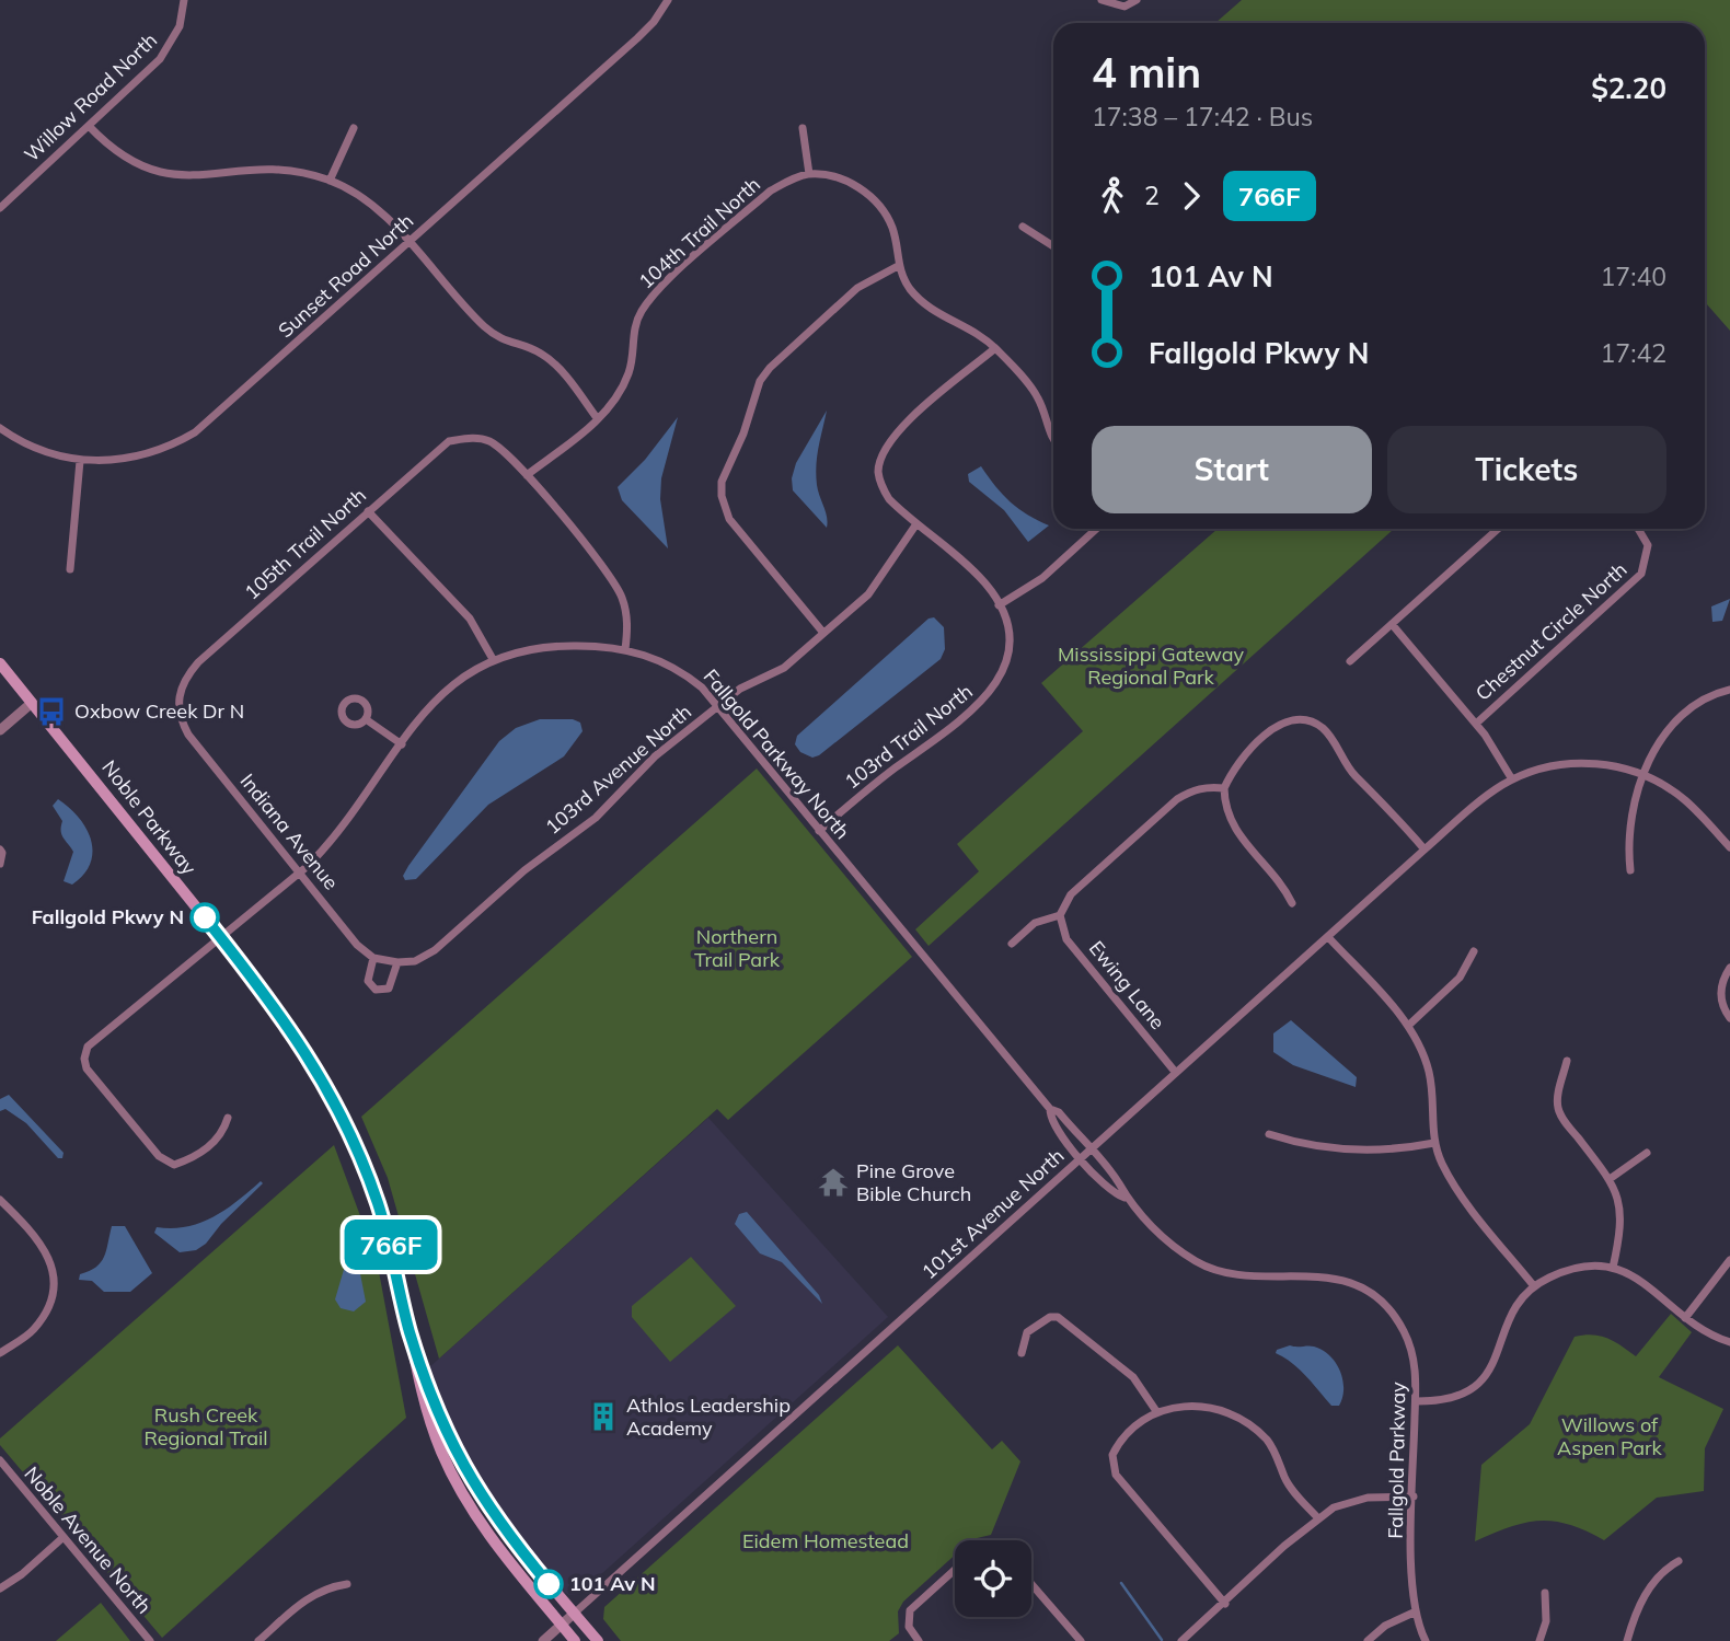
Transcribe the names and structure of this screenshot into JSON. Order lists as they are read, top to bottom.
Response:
{
  "streets": {
    "main road": ["Noble Parkway"],
    "street": [
      "Willow Road North",
      "104th Trail North",
      "Sunset Road North",
      "105th Trail North",
      "Chestnut Circle North",
      "103rd Trail North",
      "Fallgold Parkway North",
      "103rd Avenue North",
      "Indiana Avenue",
      "Ewing Lane",
      "101st Avenue North",
      "Fallgold Parkway",
      "Noble Avenue North"
    ]
  },
  "crossings": [
    ["104th Trail North", "105th Trail North"],
    ["105th Trail North", "Indiana Avenue"],
    ["103rd Trail North", "Fallgold Parkway North"],
    ["103rd Trail North", "103rd Avenue North"],
    ["Fallgold Parkway North", "103rd Avenue North"],
    ["Fallgold Parkway North", "Noble Parkway"],
    ["Fallgold Parkway North", "Indiana Avenue"],
    ["Fallgold Parkway North", "101st Avenue North"],
    ["Fallgold Parkway North", "Fallgold Parkway"],
    ["Noble Parkway", "101st Avenue North"],
    ["Ewing Lane", "101st Avenue North"]
  ],
  "parks": [
    "Mississippi Gateway Regional Park",
    "Northern Trail Park",
    "Rush Creek Regional Trail",
    "Willows of Aspen Park",
    "Eidem Homestead"
  ],
  "places": {
    "bus stop": ["Oxbow Creek Dr N"],
    "other": ["Fallgold Pkwy N", "101 Av N"],
    "temple": ["Pine Grove Bible Church"],
    "building": ["Athlos Leadership Academy"]
  },
  "lines": ["bus line 766F"],
  "page": {
    "on_map": "766F",
    "heading": ["4 min", "17:38 – 17:42 · Bus", "$2.20"],
    "legs": ["2", "766F"],
    "list": [
      {
        "name": "101 Av N",
        "value": "17:40"
      },
      {
        "name": "Fallgold Pkwy N",
        "value": "17:42"
      }
    ],
    "buttons": ["Start", "Tickets"]
  }
}
